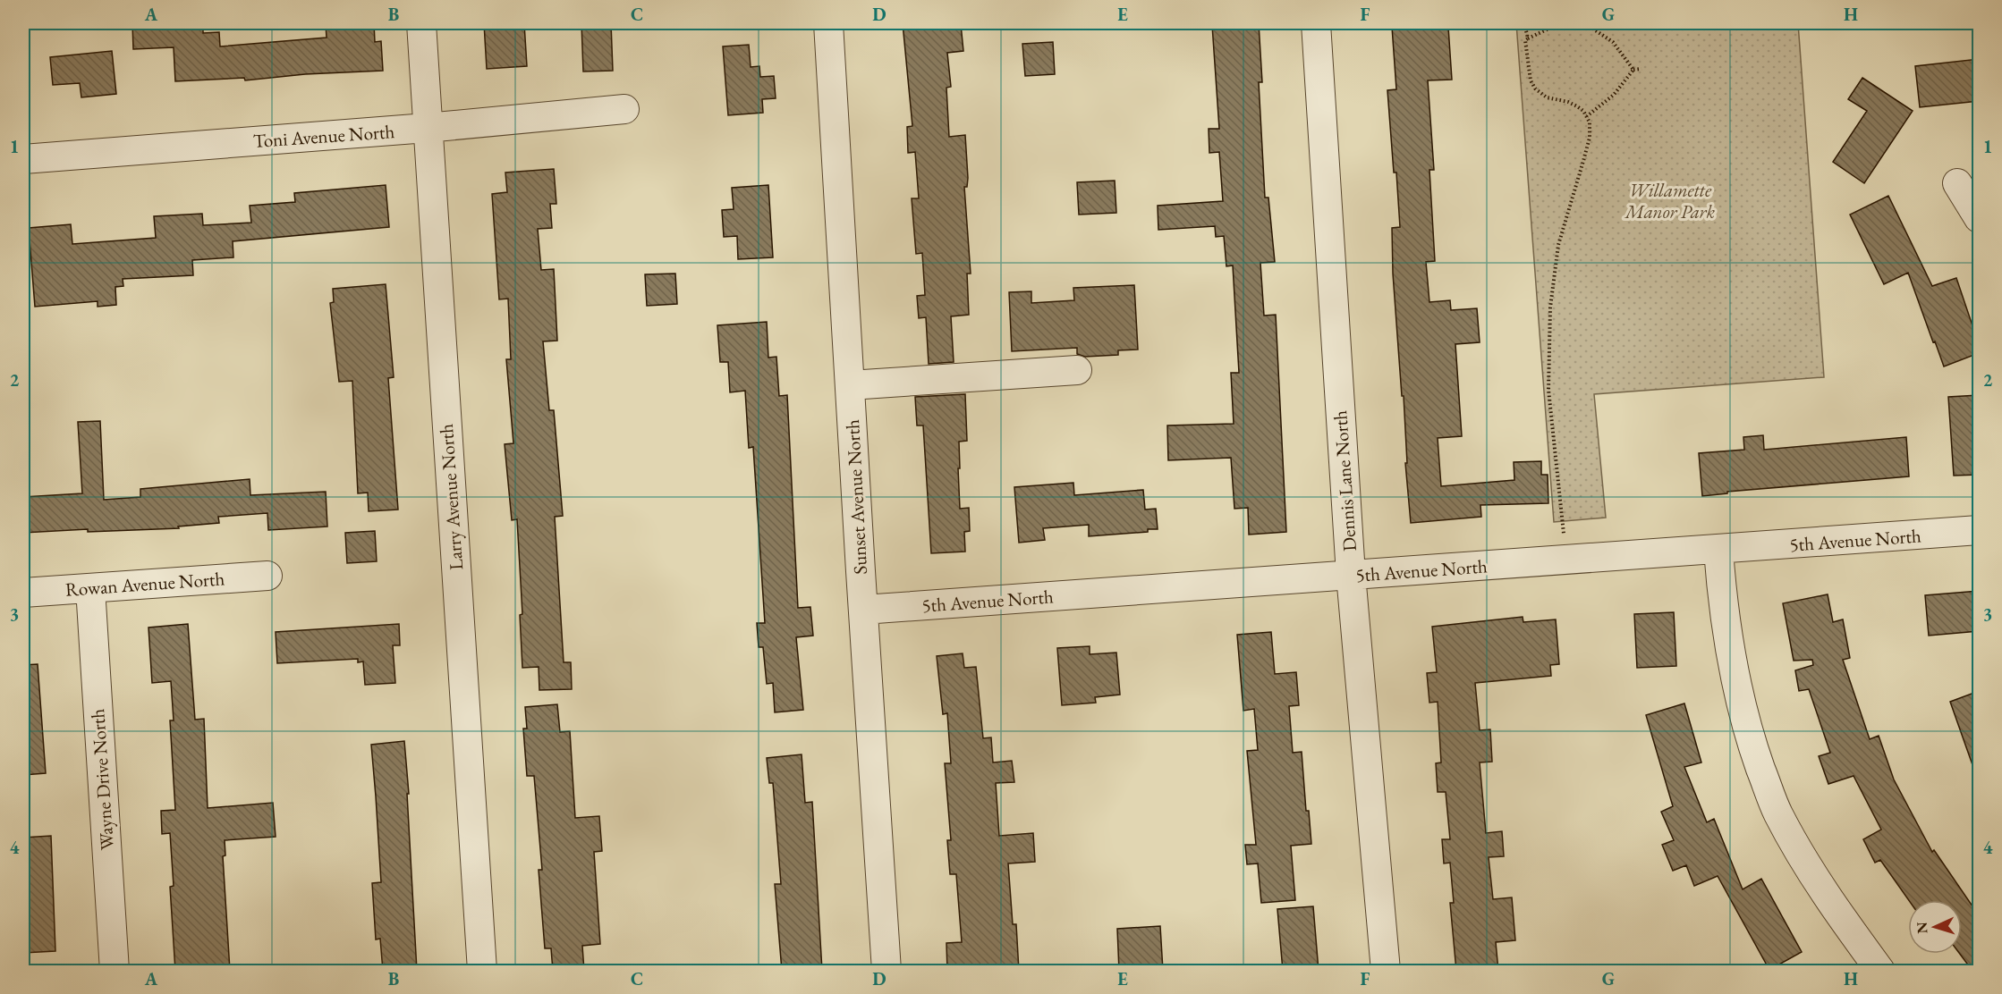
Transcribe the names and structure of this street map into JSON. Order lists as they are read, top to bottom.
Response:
{
  "streets": {
    "street": [
      "Toni Avenue North",
      "Dennis Lane North",
      "Larry Avenue North",
      "Sunset Avenue North",
      "5th Avenue North",
      "Rowan Avenue North",
      "Wayne Drive North"
    ]
  },
  "crossings": [
    ["Toni Avenue North", "Larry Avenue North"],
    ["Dennis Lane North", "5th Avenue North"],
    ["Sunset Avenue North", "5th Avenue North"],
    ["Rowan Avenue North", "Wayne Drive North"]
  ],
  "parks": ["Willamette Manor Park"],
  "north": "left",
  "grid": {
    "columns": [
      "A",
      "B",
      "C",
      "D",
      "E",
      "F",
      "G",
      "H"
    ],
    "rows": [
      "1",
      "2",
      "3",
      "4"
    ]
  }
}
